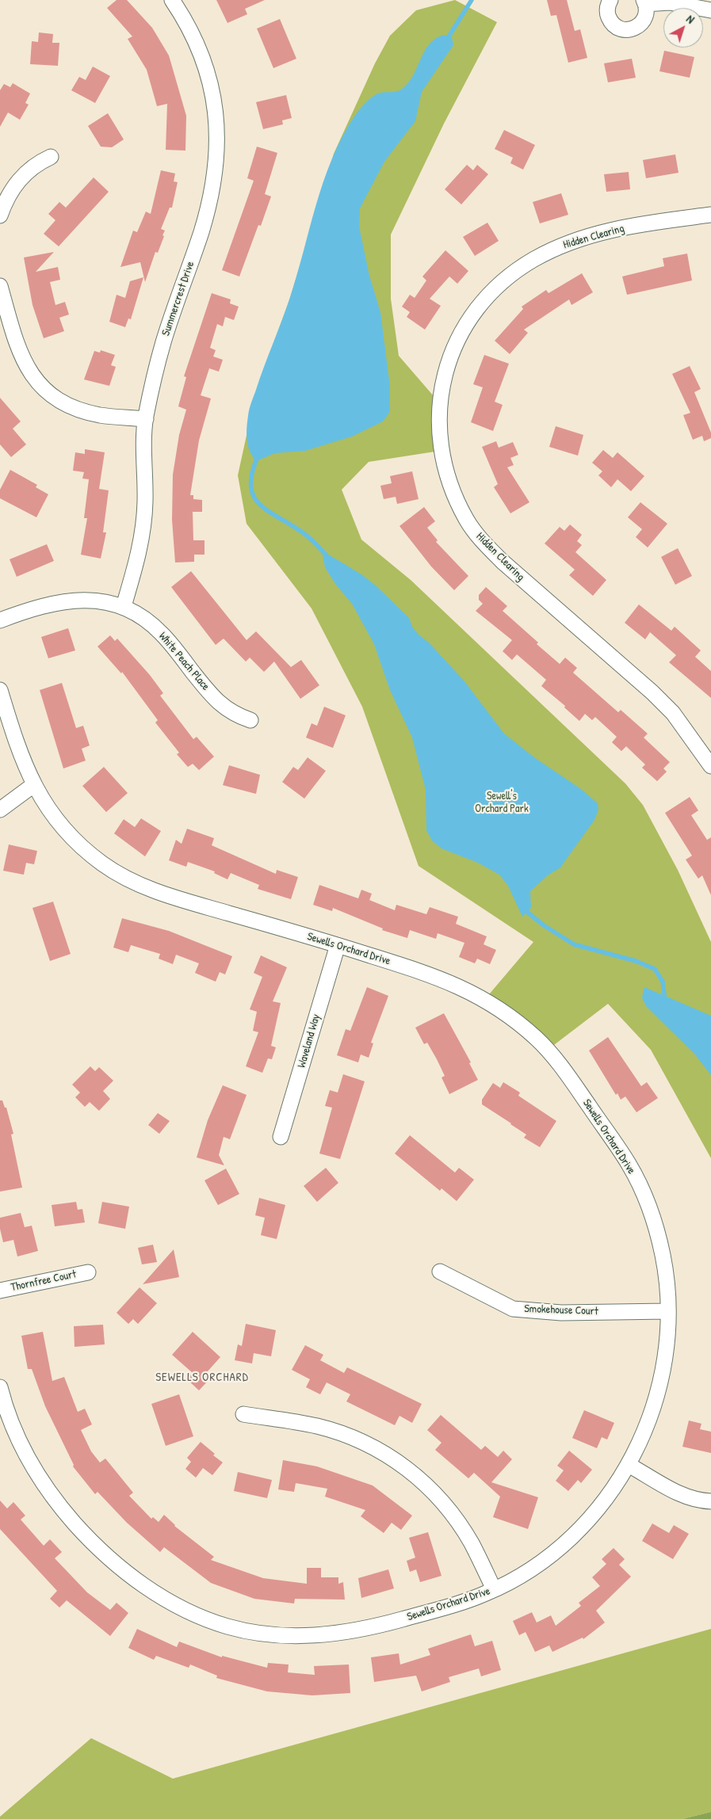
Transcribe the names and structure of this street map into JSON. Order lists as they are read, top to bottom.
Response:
{
  "streets": {
    "street": [
      "Hidden Clearing",
      "Summercrest Drive",
      "White Peach Place",
      "Sewells Orchard Drive",
      "Waveland Way",
      "Thornfree Court",
      "Smokehouse Court"
    ]
  },
  "crossings": [
    ["Summercrest Drive", "White Peach Place"],
    ["Sewells Orchard Drive", "Waveland Way"],
    ["Sewells Orchard Drive", "Smokehouse Court"]
  ],
  "districts": ["SEWELLS ORCHARD"],
  "parks": ["Sewell's Orchard Park"],
  "north": "top right"
}
